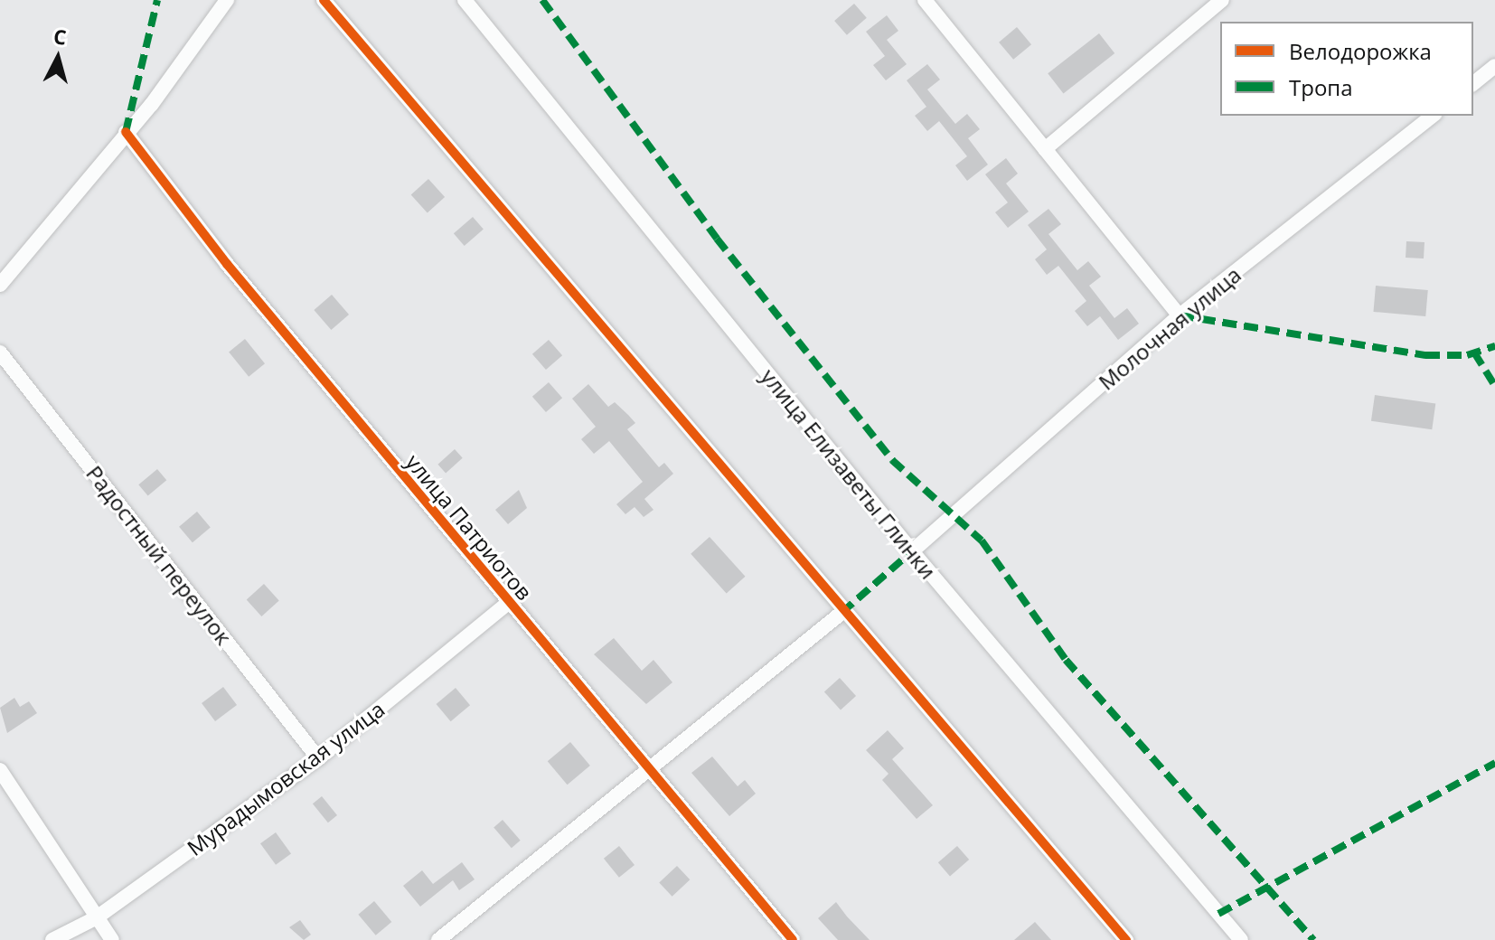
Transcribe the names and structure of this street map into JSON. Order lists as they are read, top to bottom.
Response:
{
  "streets": {
    "street": [
      "Молочная улица",
      "улица Елизаветы Глинки",
      "улица Патриотов",
      "Радостный переулок",
      "Мурадымовская улица"
    ]
  },
  "crossings": [
    ["Молочная улица", "улица Елизаветы Глинки"],
    ["улица Патриотов", "Мурадымовская улица"],
    ["Радостный переулок", "Мурадымовская улица"]
  ],
  "legend": ["Велодорожка", "Тропа"],
  "north": "top"
}
